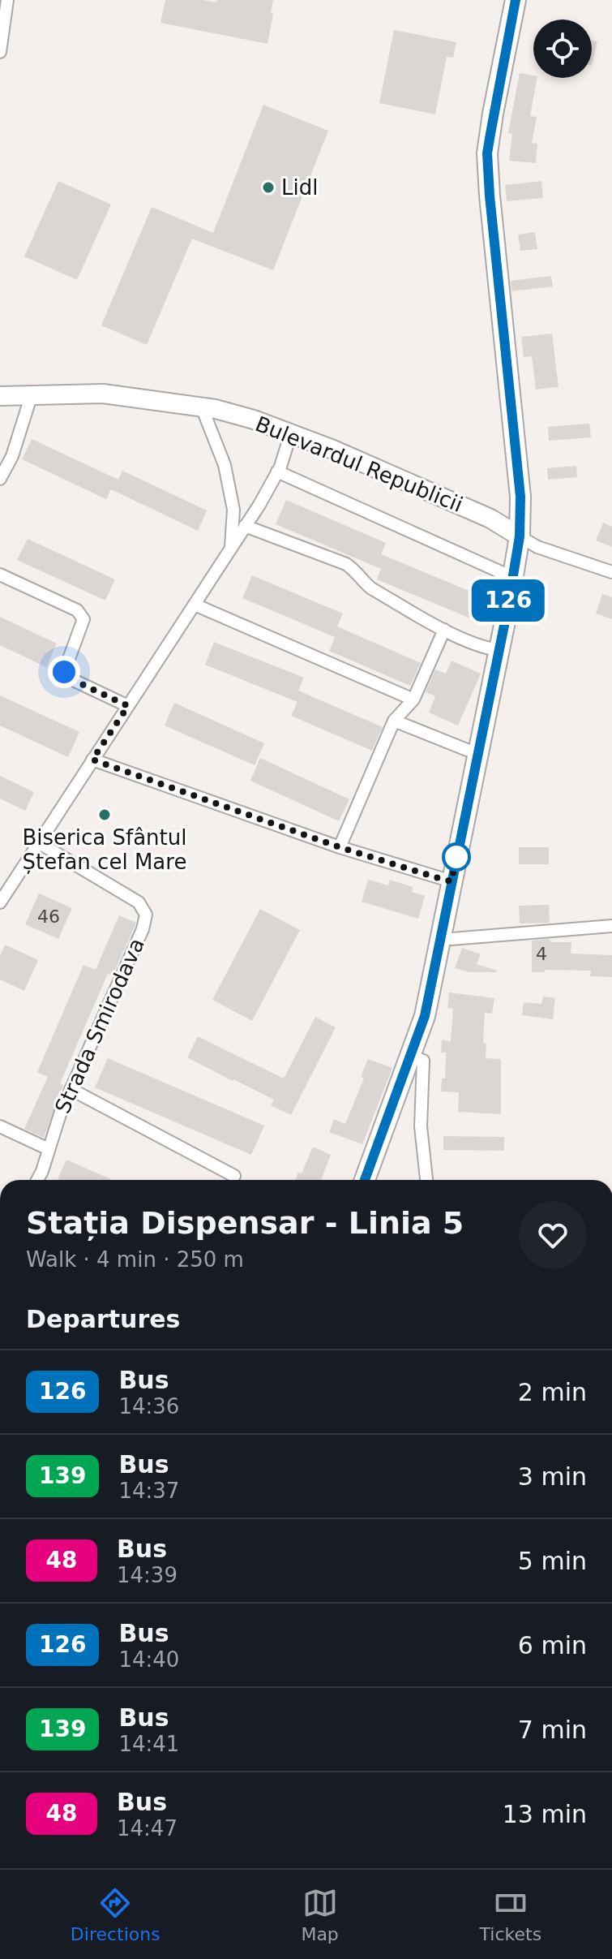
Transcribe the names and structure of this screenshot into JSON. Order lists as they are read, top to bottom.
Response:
{
  "streets": {
    "main road": ["Bulevardul Republicii"],
    "street": ["Strada Smirodava"]
  },
  "places": ["Lidl", "Biserica Sfântul Ștefan cel Mare"],
  "lines": ["bus line 126"],
  "house_numbers": ["46", "4"],
  "page": {
    "on_map": "126",
    "heading": [
      ["Stația Dispensar - Linia 5", "Walk · 4 min · 250 m"],
      "Departures"
    ],
    "list": [
      {
        "mark": "126",
        "name": "Bus",
        "note": "14:36",
        "value": "2 min"
      },
      {
        "mark": "139",
        "name": "Bus",
        "note": "14:37",
        "value": "3 min"
      },
      {
        "mark": "48",
        "name": "Bus",
        "note": "14:39",
        "value": "5 min"
      },
      {
        "mark": "126",
        "name": "Bus",
        "note": "14:40",
        "value": "6 min"
      },
      {
        "mark": "139",
        "name": "Bus",
        "note": "14:41",
        "value": "7 min"
      },
      {
        "mark": "48",
        "name": "Bus",
        "note": "14:47",
        "value": "13 min"
      }
    ],
    "tabs": ["Directions", "Map", "Tickets"]
  }
}
